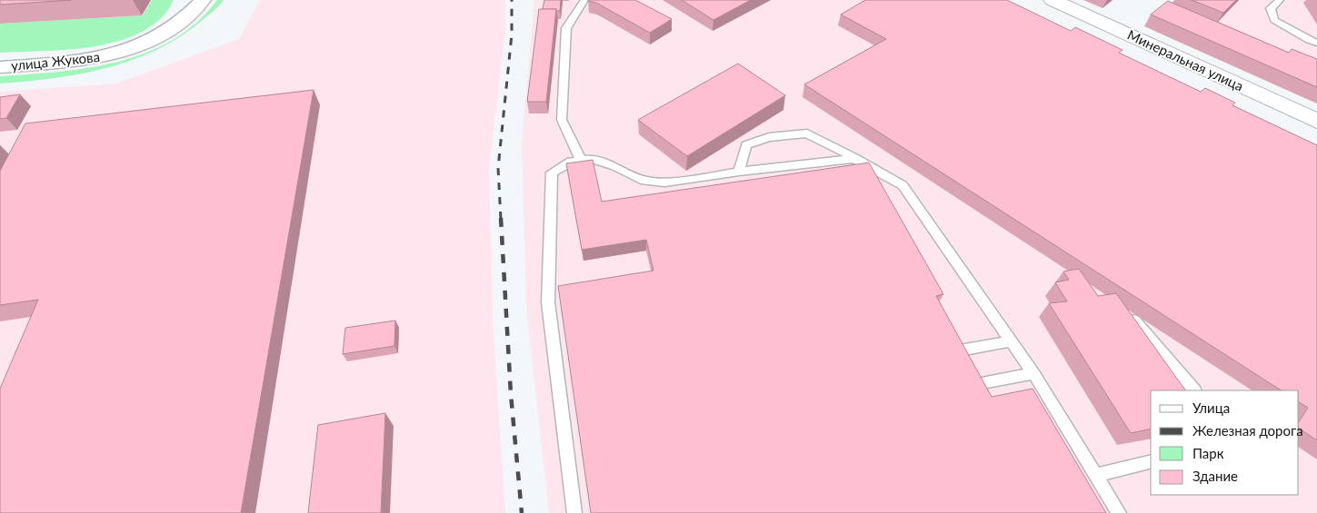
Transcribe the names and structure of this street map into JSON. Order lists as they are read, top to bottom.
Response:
{
  "streets": {
    "street": ["Минеральная улица", "улица Жукова"]
  },
  "legend": [
    "Улица",
    "Железная дорога",
    "Парк",
    "Здание"
  ]
}
